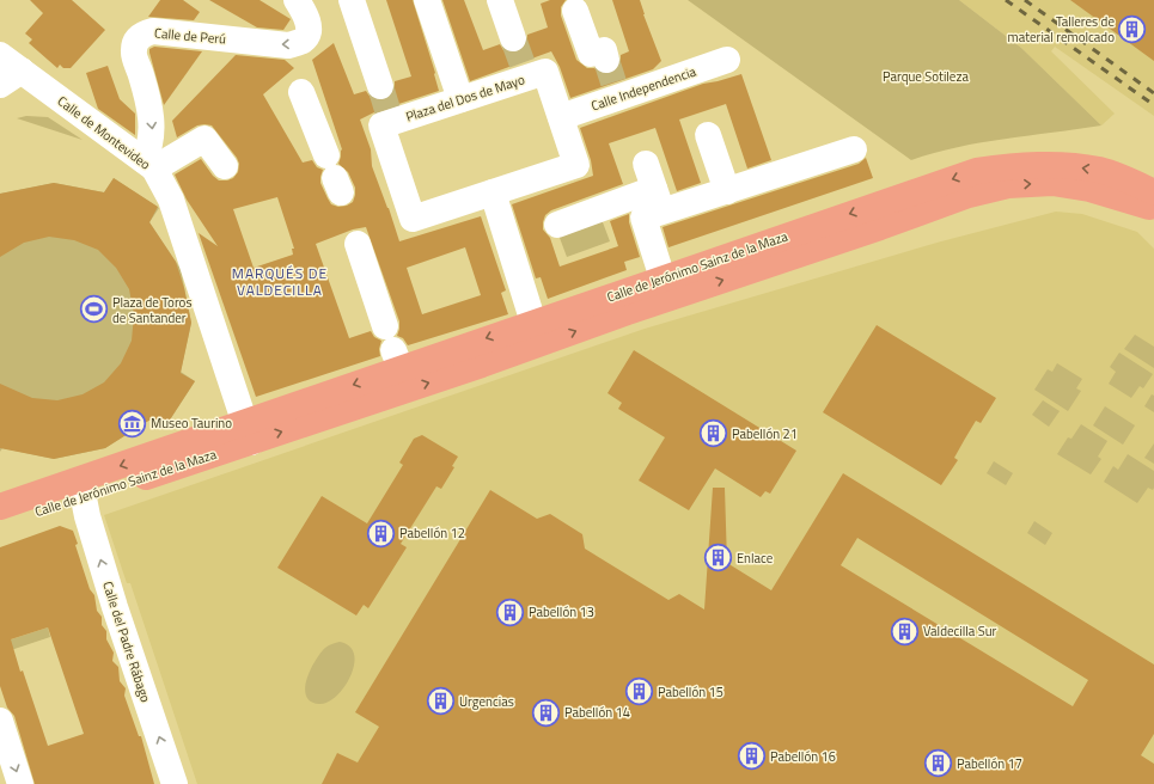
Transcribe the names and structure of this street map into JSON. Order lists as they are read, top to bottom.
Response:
{
  "streets": {
    "main road": ["Calle de Jerónimo Sainz de la Maza"],
    "street": [
      "Calle de Perú",
      "Calle Independencia",
      "Plaza del Dos de Mayo",
      "Calle de Montevideo",
      "Calle del Padre Rábago"
    ]
  },
  "crossings": [
    ["Calle de Perú", "Calle de Montevideo"],
    ["Calle Independencia", "Plaza del Dos de Mayo"],
    ["Calle de Montevideo", "Calle de Jerónimo Sainz de la Maza"],
    ["Calle de Jerónimo Sainz de la Maza", "Calle del Padre Rábago"]
  ],
  "one_way": ["Calle del Padre Rábago"],
  "districts": ["MARQUÉS DE VALDECILLA"],
  "parks": ["Parque Sotileza"],
  "places": {
    "building": [
      "Talleres de material remolcado",
      "Pabellón 21",
      "Pabellón 12",
      "Enlace",
      "Pabellón 13",
      "Valdecilla Sur",
      "Pabellón 15",
      "Urgencias",
      "Pabellón 14",
      "Pabellón 16",
      "Pabellón 17"
    ],
    "sports": ["Plaza de Toros de Santander"],
    "museum": ["Museo Taurino"]
  }
}
